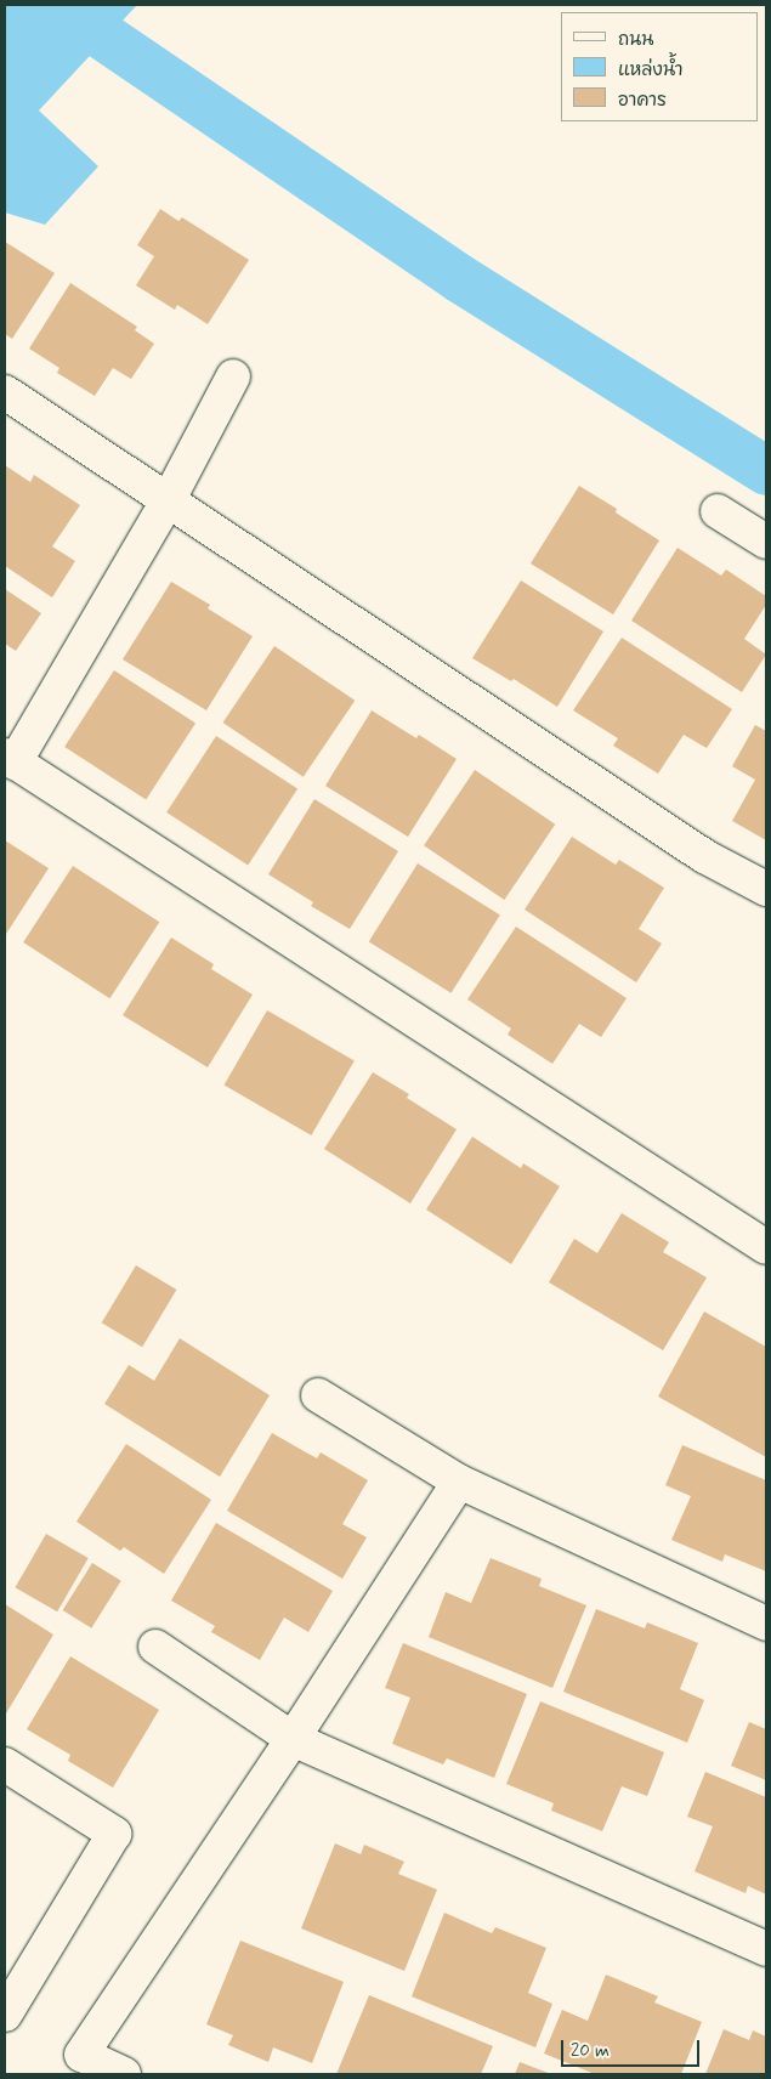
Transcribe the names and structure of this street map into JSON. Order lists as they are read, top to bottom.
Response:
{
  "legend": ["ถนน", "แหล่งน้ำ", "อาคาร"],
  "scale_bar": "20 m"
}
